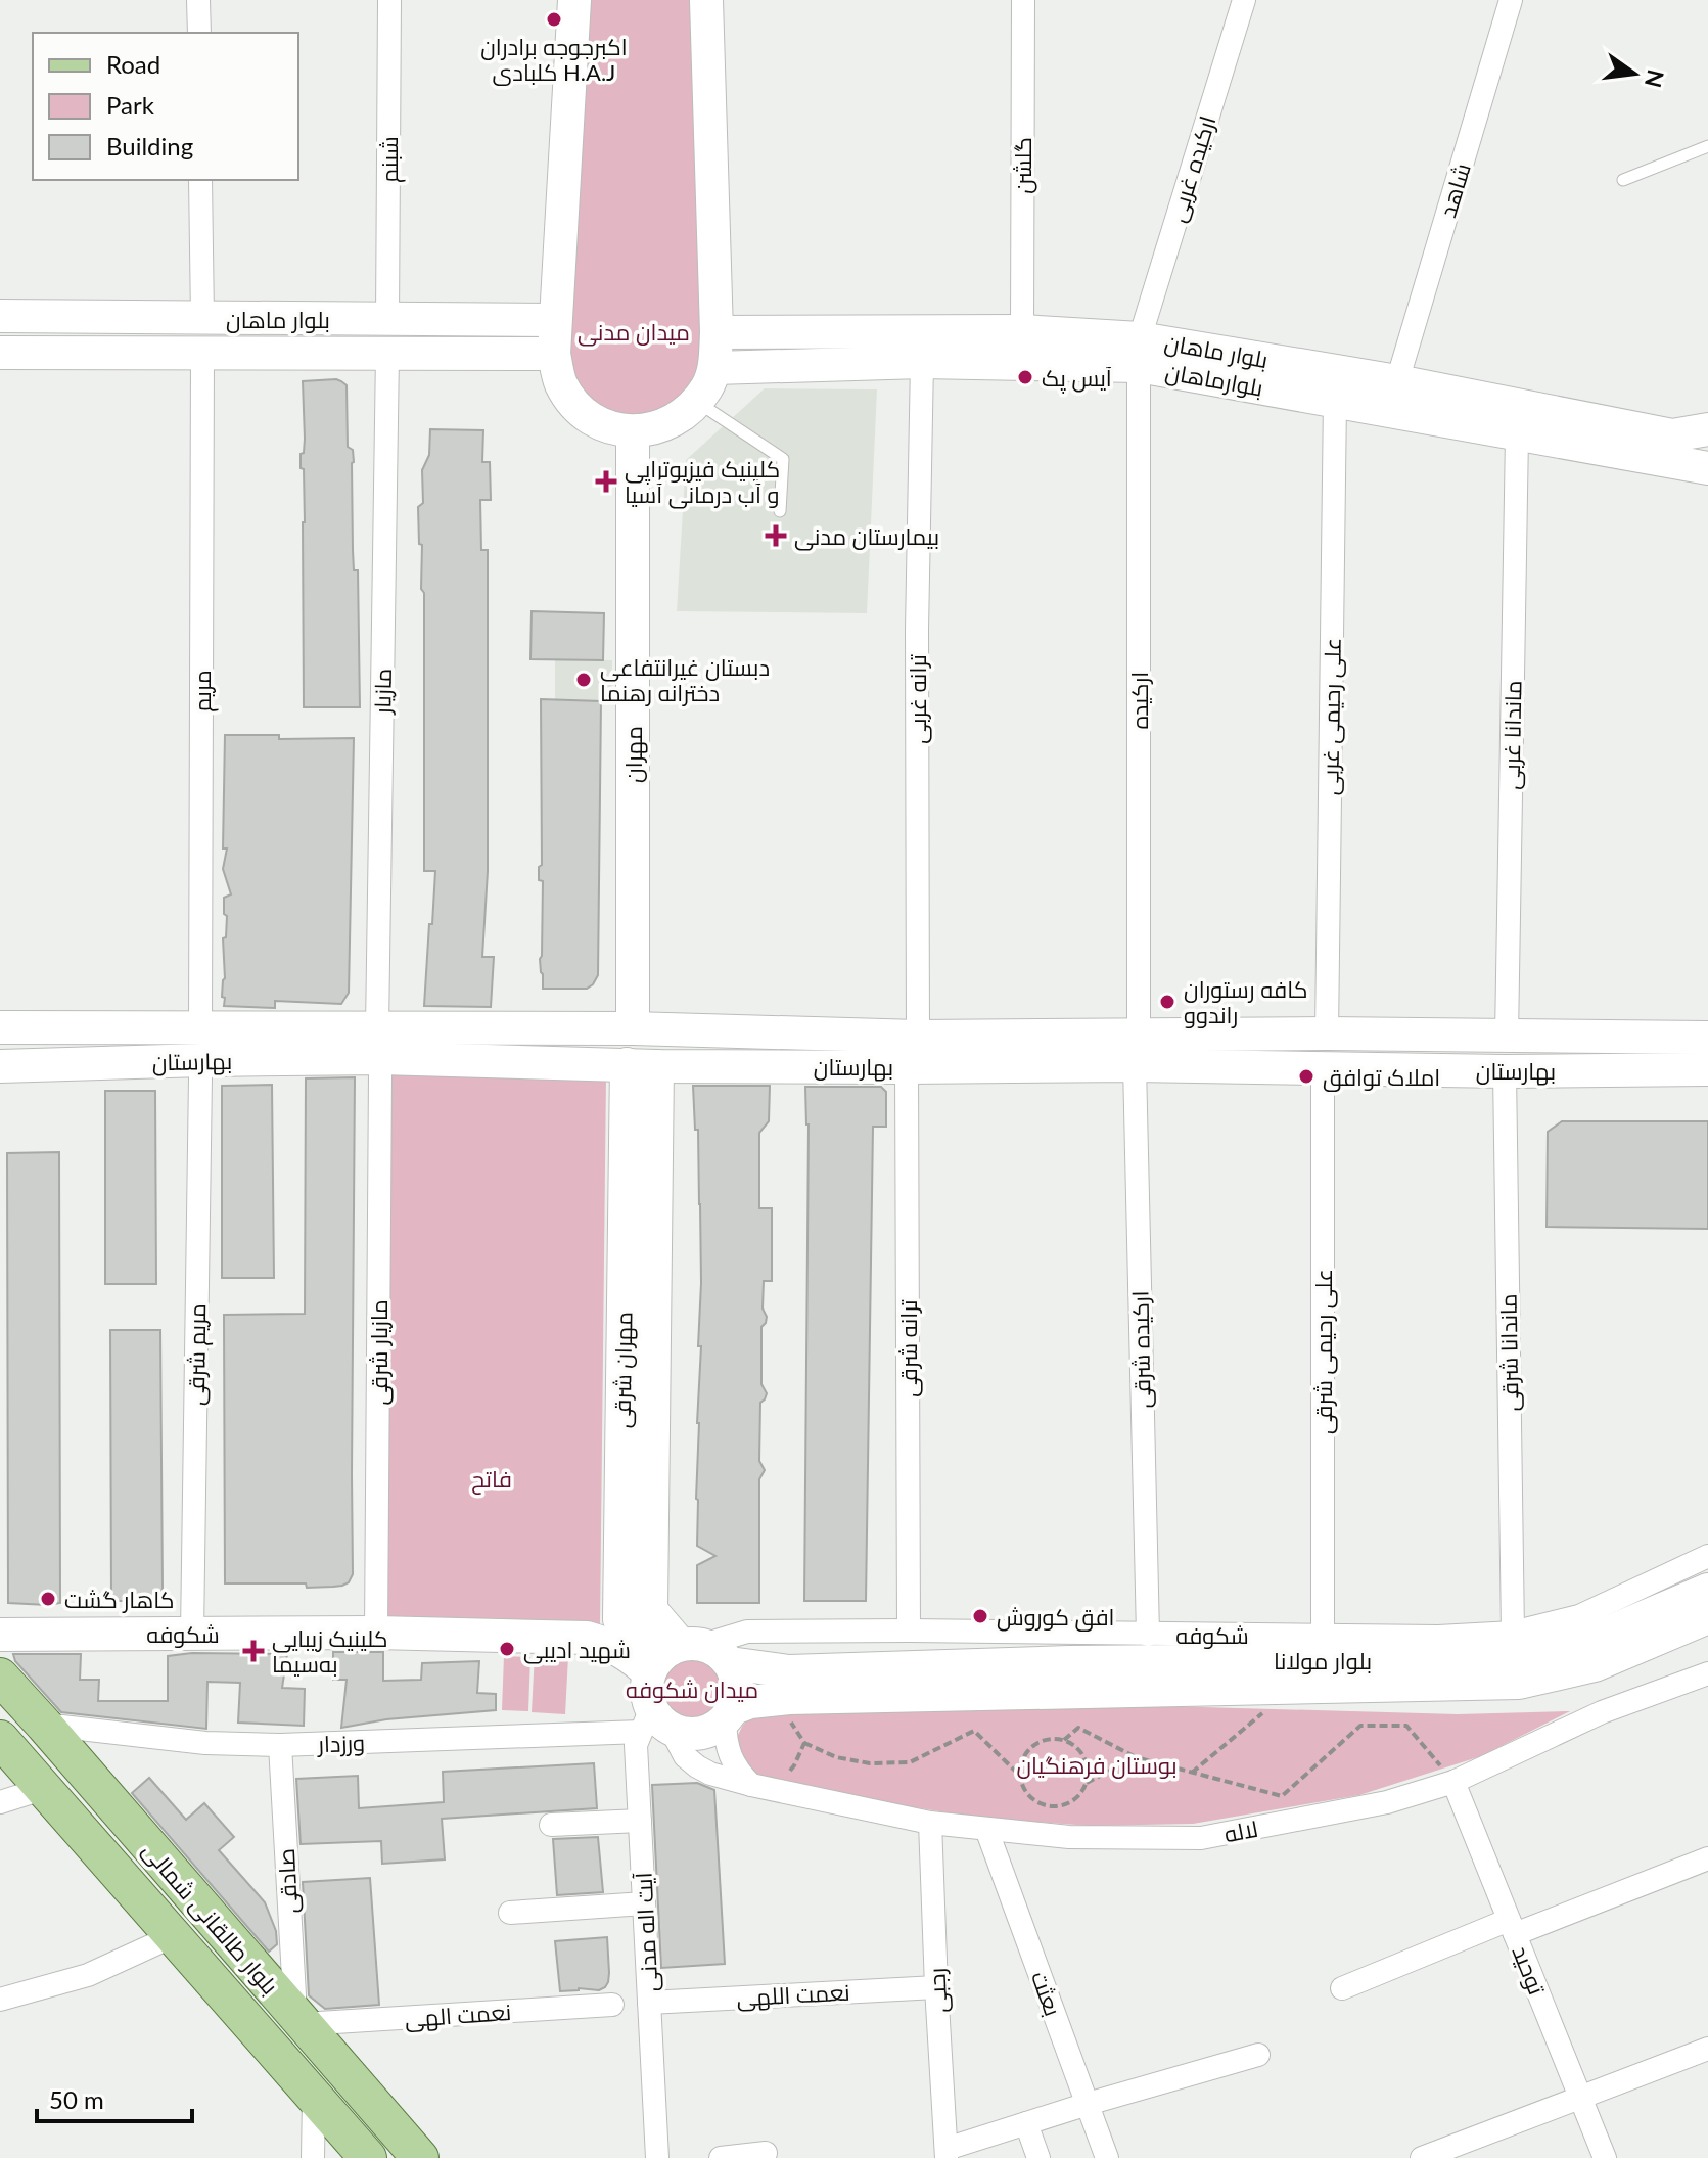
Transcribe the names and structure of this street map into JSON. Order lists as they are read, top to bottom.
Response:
{
  "streets": {
    "main road": [
      "بلوار ماهان",
      "بلوارماهان",
      "مهران",
      "بهارستان",
      "مهران شرقی",
      "شکوفه",
      "بلوار مولانا",
      "بلوار طالقانی شمالی"
    ],
    "street": [
      "شبنم",
      "گلشن",
      "ارکیده غربی",
      "شاهد",
      "مریم",
      "مازیار",
      "ترانه غربی",
      "ارکیده",
      "علی رحیمی غربی",
      "ماندانا غربی",
      "ترانه شرقی",
      "ارکیده شرقی",
      "علی رحیمی شرقی",
      "مازیار شرقی",
      "ماندانا شرقی",
      "مریم شرقی",
      "ورزدار",
      "لاله",
      "صادقی",
      "آیت اله مدنی",
      "توحید",
      "رجبی",
      "بعثت",
      "نعمت اللهی",
      "نعمت الهی"
    ]
  },
  "crossings": [
    ["شبنم", "بلوار ماهان"],
    ["گلشن", "بلوار ماهان"],
    ["ارکیده غربی", "بلوار ماهان"],
    ["ارکیده غربی", "بلوارماهان"],
    ["ارکیده غربی", "ارکیده"],
    ["شاهد", "بلوار ماهان"],
    ["بلوار ماهان", "بلوارماهان"],
    ["بلوار ماهان", "مریم"],
    ["بلوار ماهان", "مازیار"],
    ["بلوار ماهان", "ارکیده"],
    ["بلوارماهان", "ترانه غربی"],
    ["بلوارماهان", "ارکیده"],
    ["بلوارماهان", "علی رحیمی غربی"],
    ["بلوارماهان", "ماندانا غربی"],
    ["مریم", "بهارستان"],
    ["مازیار", "بهارستان"],
    ["ترانه غربی", "بهارستان"],
    ["ارکیده", "بهارستان"],
    ["ارکیده", "ارکیده شرقی"],
    ["علی رحیمی غربی", "بهارستان"],
    ["ماندانا غربی", "بهارستان"],
    ["مهران", "بهارستان"],
    ["بهارستان", "ترانه شرقی"],
    ["بهارستان", "ارکیده شرقی"],
    ["بهارستان", "علی رحیمی شرقی"],
    ["بهارستان", "ماندانا شرقی"],
    ["بهارستان", "مهران شرقی"],
    ["ترانه شرقی", "شکوفه"],
    ["ارکیده شرقی", "شکوفه"],
    ["علی رحیمی شرقی", "شکوفه"],
    ["مازیار شرقی", "شکوفه"],
    ["ماندانا شرقی", "شکوفه"],
    ["مریم شرقی", "شکوفه"],
    ["مهران شرقی", "شکوفه"],
    ["مهران شرقی", "بلوار مولانا"],
    ["مهران شرقی", "ورزدار"],
    ["مهران شرقی", "لاله"],
    ["مهران شرقی", "آیت اله مدنی"],
    ["شکوفه", "بلوار مولانا"],
    ["شکوفه", "ورزدار"],
    ["شکوفه", "لاله"],
    ["شکوفه", "آیت اله مدنی"],
    ["بلوار مولانا", "ورزدار"],
    ["بلوار مولانا", "لاله"],
    ["بلوار مولانا", "آیت اله مدنی"],
    ["ورزدار", "لاله"],
    ["ورزدار", "صادقی"],
    ["ورزدار", "بلوار طالقانی شمالی"],
    ["ورزدار", "آیت اله مدنی"],
    ["لاله", "آیت اله مدنی"],
    ["لاله", "توحید"],
    ["لاله", "رجبی"],
    ["لاله", "بعثت"],
    ["صادقی", "بلوار طالقانی شمالی"],
    ["صادقی", "نعمت الهی"],
    ["بلوار طالقانی شمالی", "نعمت الهی"],
    ["آیت اله مدنی", "نعمت اللهی"],
    ["رجبی", "نعمت اللهی"]
  ],
  "parks": [
    "میدان مدنی",
    "فاتح",
    "میدان شکوفه",
    "بوستان فرهنگیان"
  ],
  "places": {
    "other": [
      "اکبرجوجه برادران کلبادی H.A.J",
      "آیس پک",
      "دبستان غیرانتفاعی دخترانه رهنما",
      "کافه رستوران راندوو",
      "املاک توافق",
      "کاهار گشت",
      "افق کوروش",
      "شهید ادیبی"
    ],
    "health": ["کلینیک فیزیوتراپی و آب درمانی آسیا", "بیمارستان مدنی", "کلینیک زیبایی به‌سیما"]
  },
  "legend": ["Road", "Park", "Building"],
  "scale_bar": "50 m",
  "north": "right"
}
